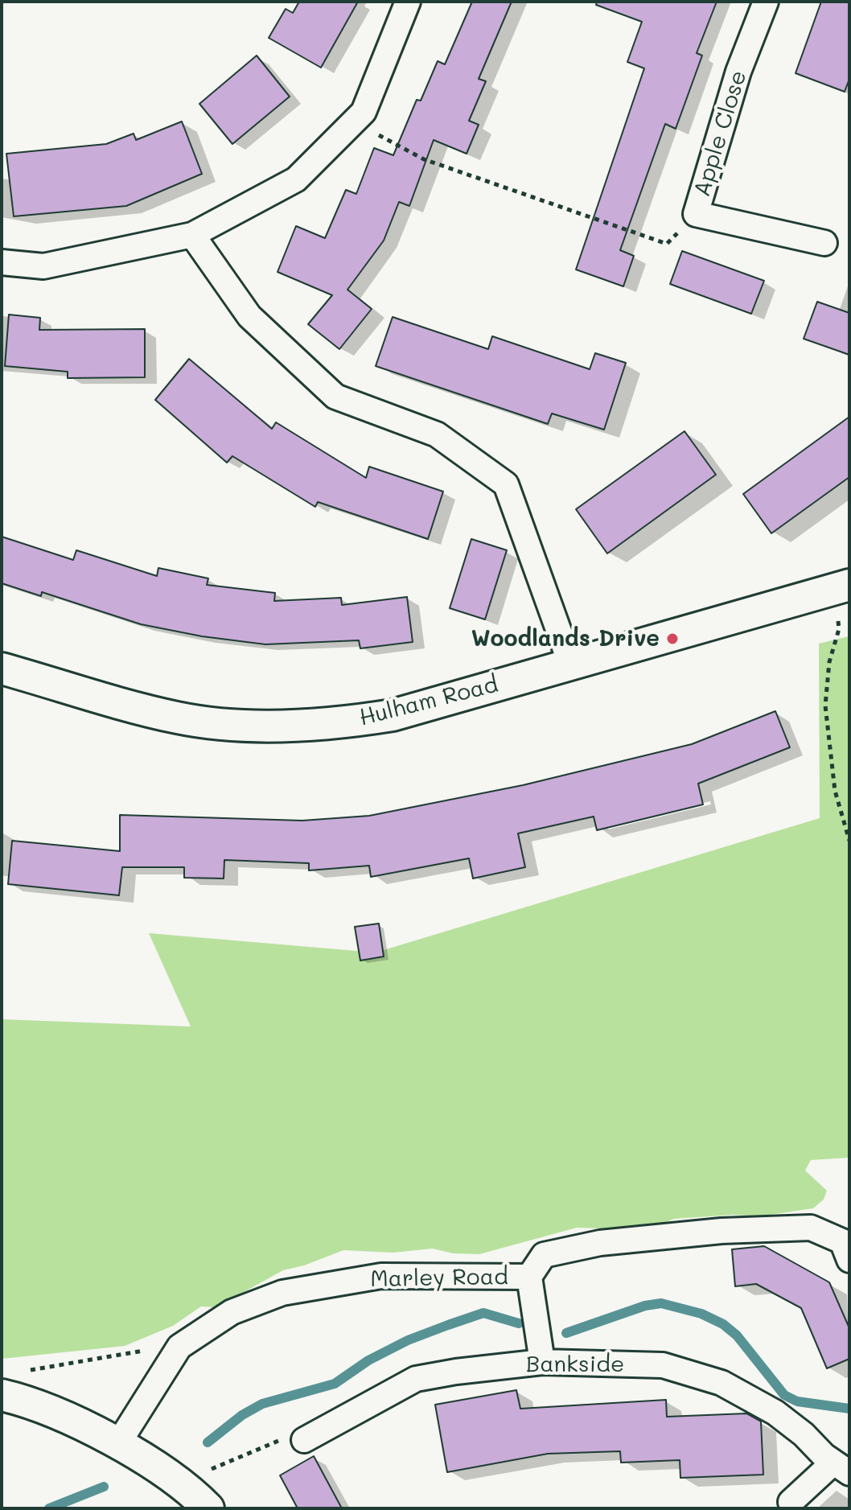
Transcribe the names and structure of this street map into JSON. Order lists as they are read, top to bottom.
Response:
{
  "streets": {
    "street": [
      "Apple Close",
      "Hulham Road",
      "Marley Road",
      "Bankside"
    ]
  },
  "places": ["Woodlands Drive"]
}
